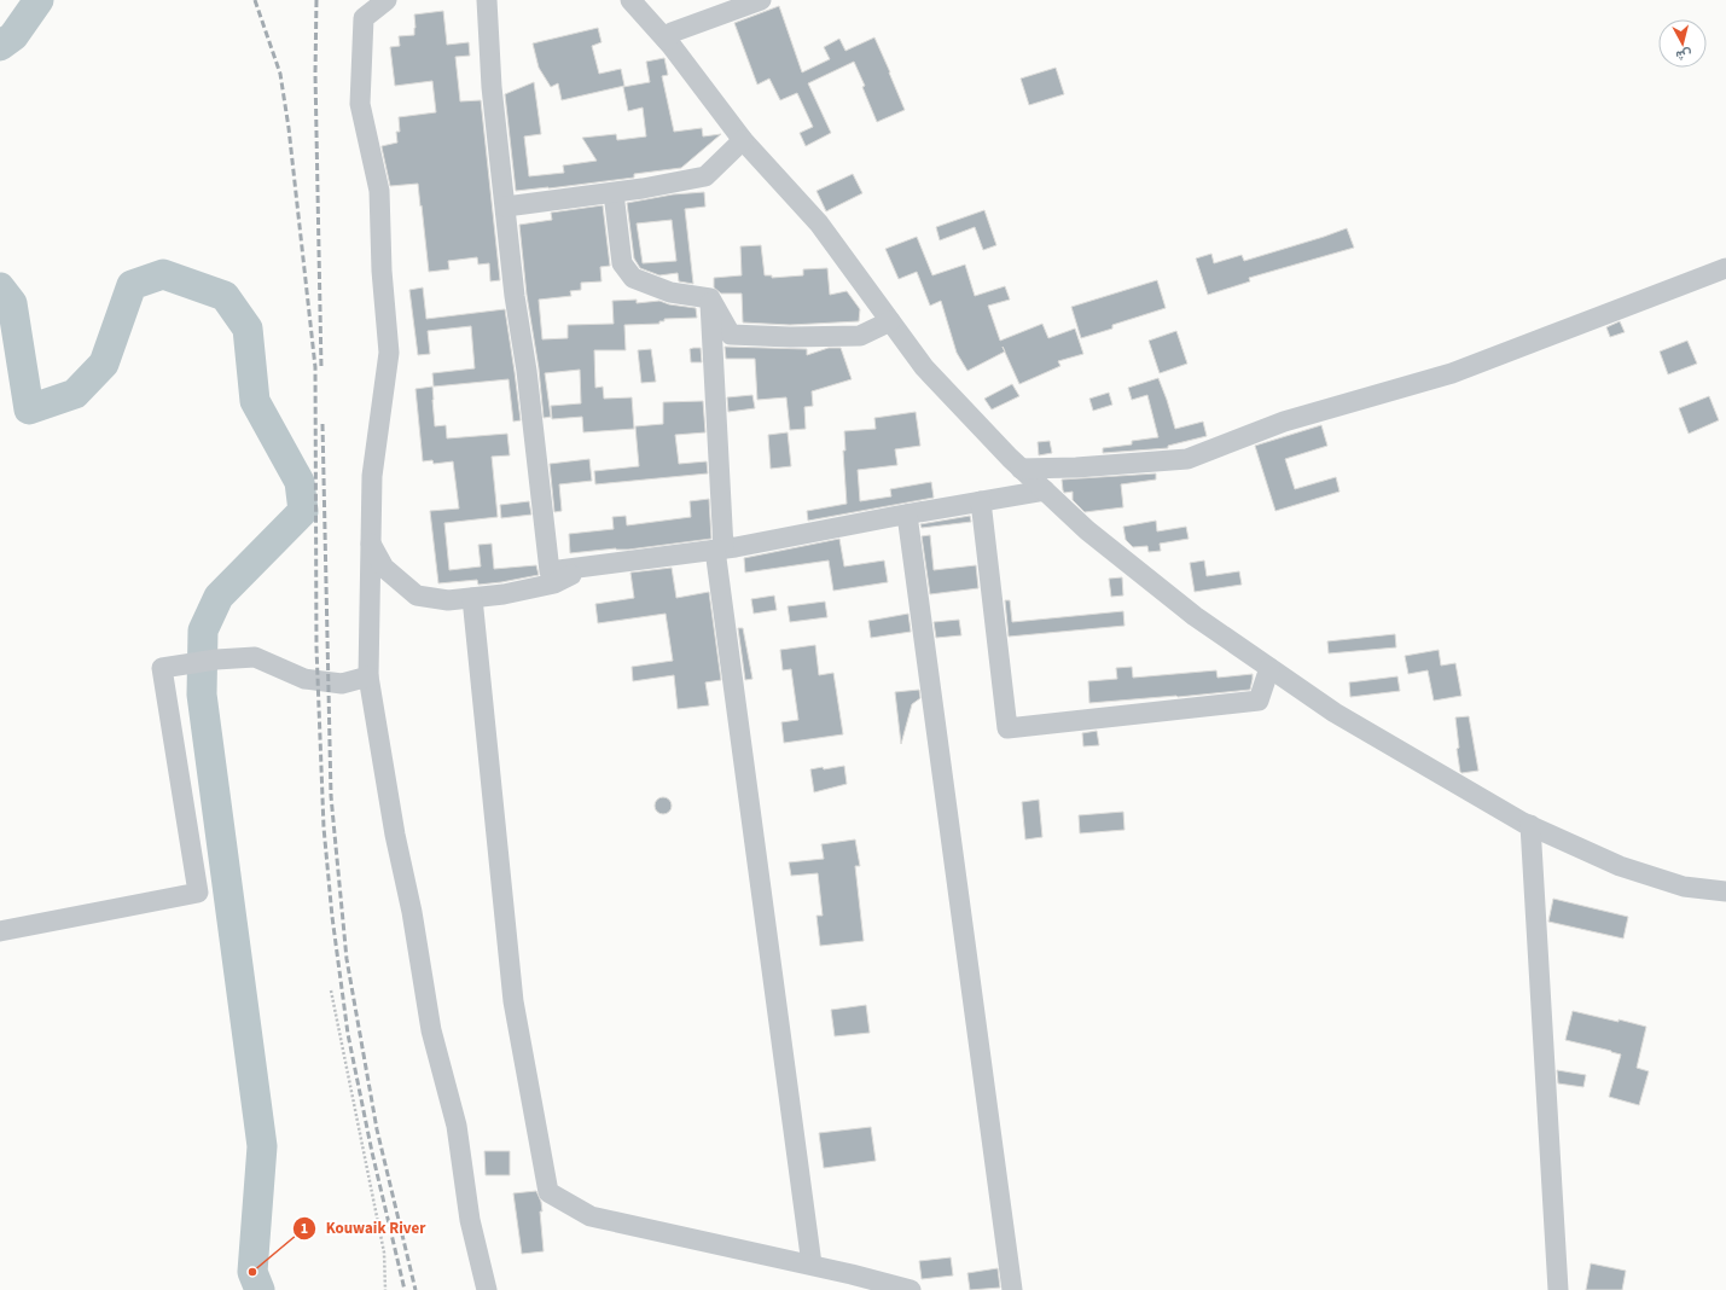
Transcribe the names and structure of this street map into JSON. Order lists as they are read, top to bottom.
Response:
{
  "places": ["Kouwaik River"],
  "north": "bottom"
}
